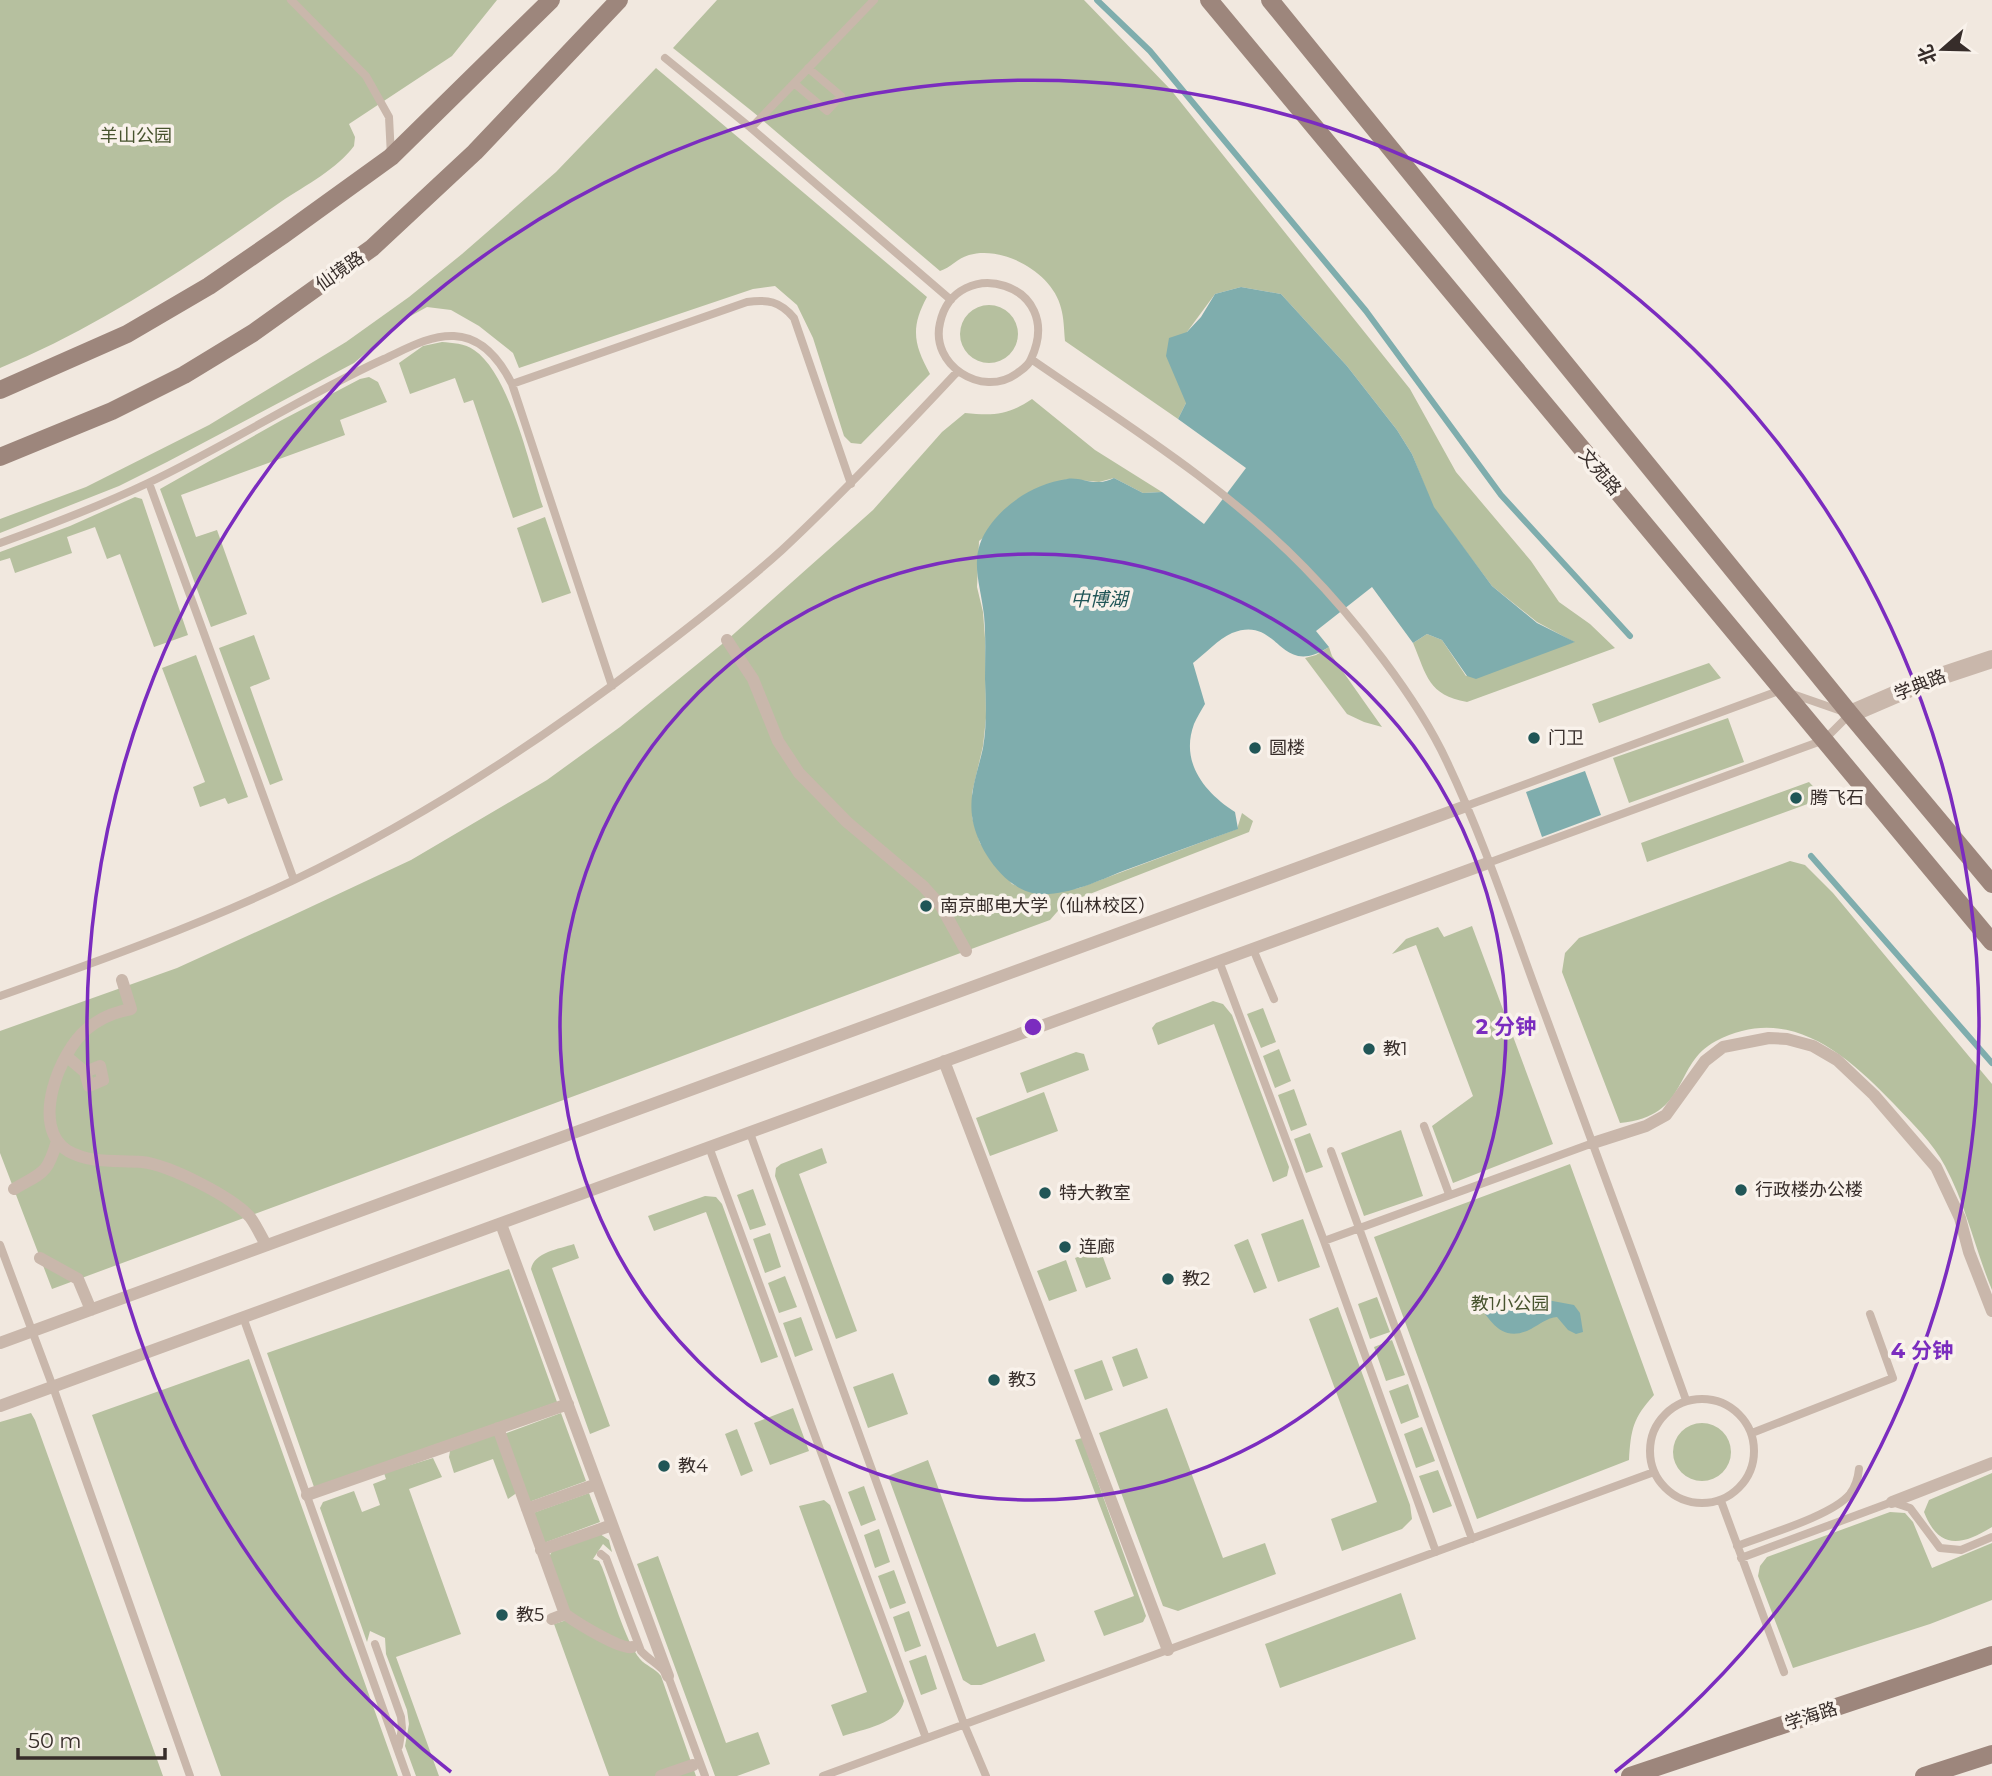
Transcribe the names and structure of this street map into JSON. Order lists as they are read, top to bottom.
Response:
{
  "streets": {
    "main road": ["仙境路", "文苑路", "学海路"],
    "street": ["学典路"]
  },
  "water": ["中博湖"],
  "parks": ["羊山公园", "教1小公园"],
  "places": [
    "门卫",
    "圆楼",
    "腾飞石",
    "南京邮电大学（仙林校区）",
    "教1",
    "行政楼办公楼",
    "特大教室",
    "连廊",
    "教2",
    "教3",
    "教4",
    "教5"
  ],
  "scale_bar": "50 m",
  "north": "left",
  "rings": ["2 分钟", "4 分钟"]
}
